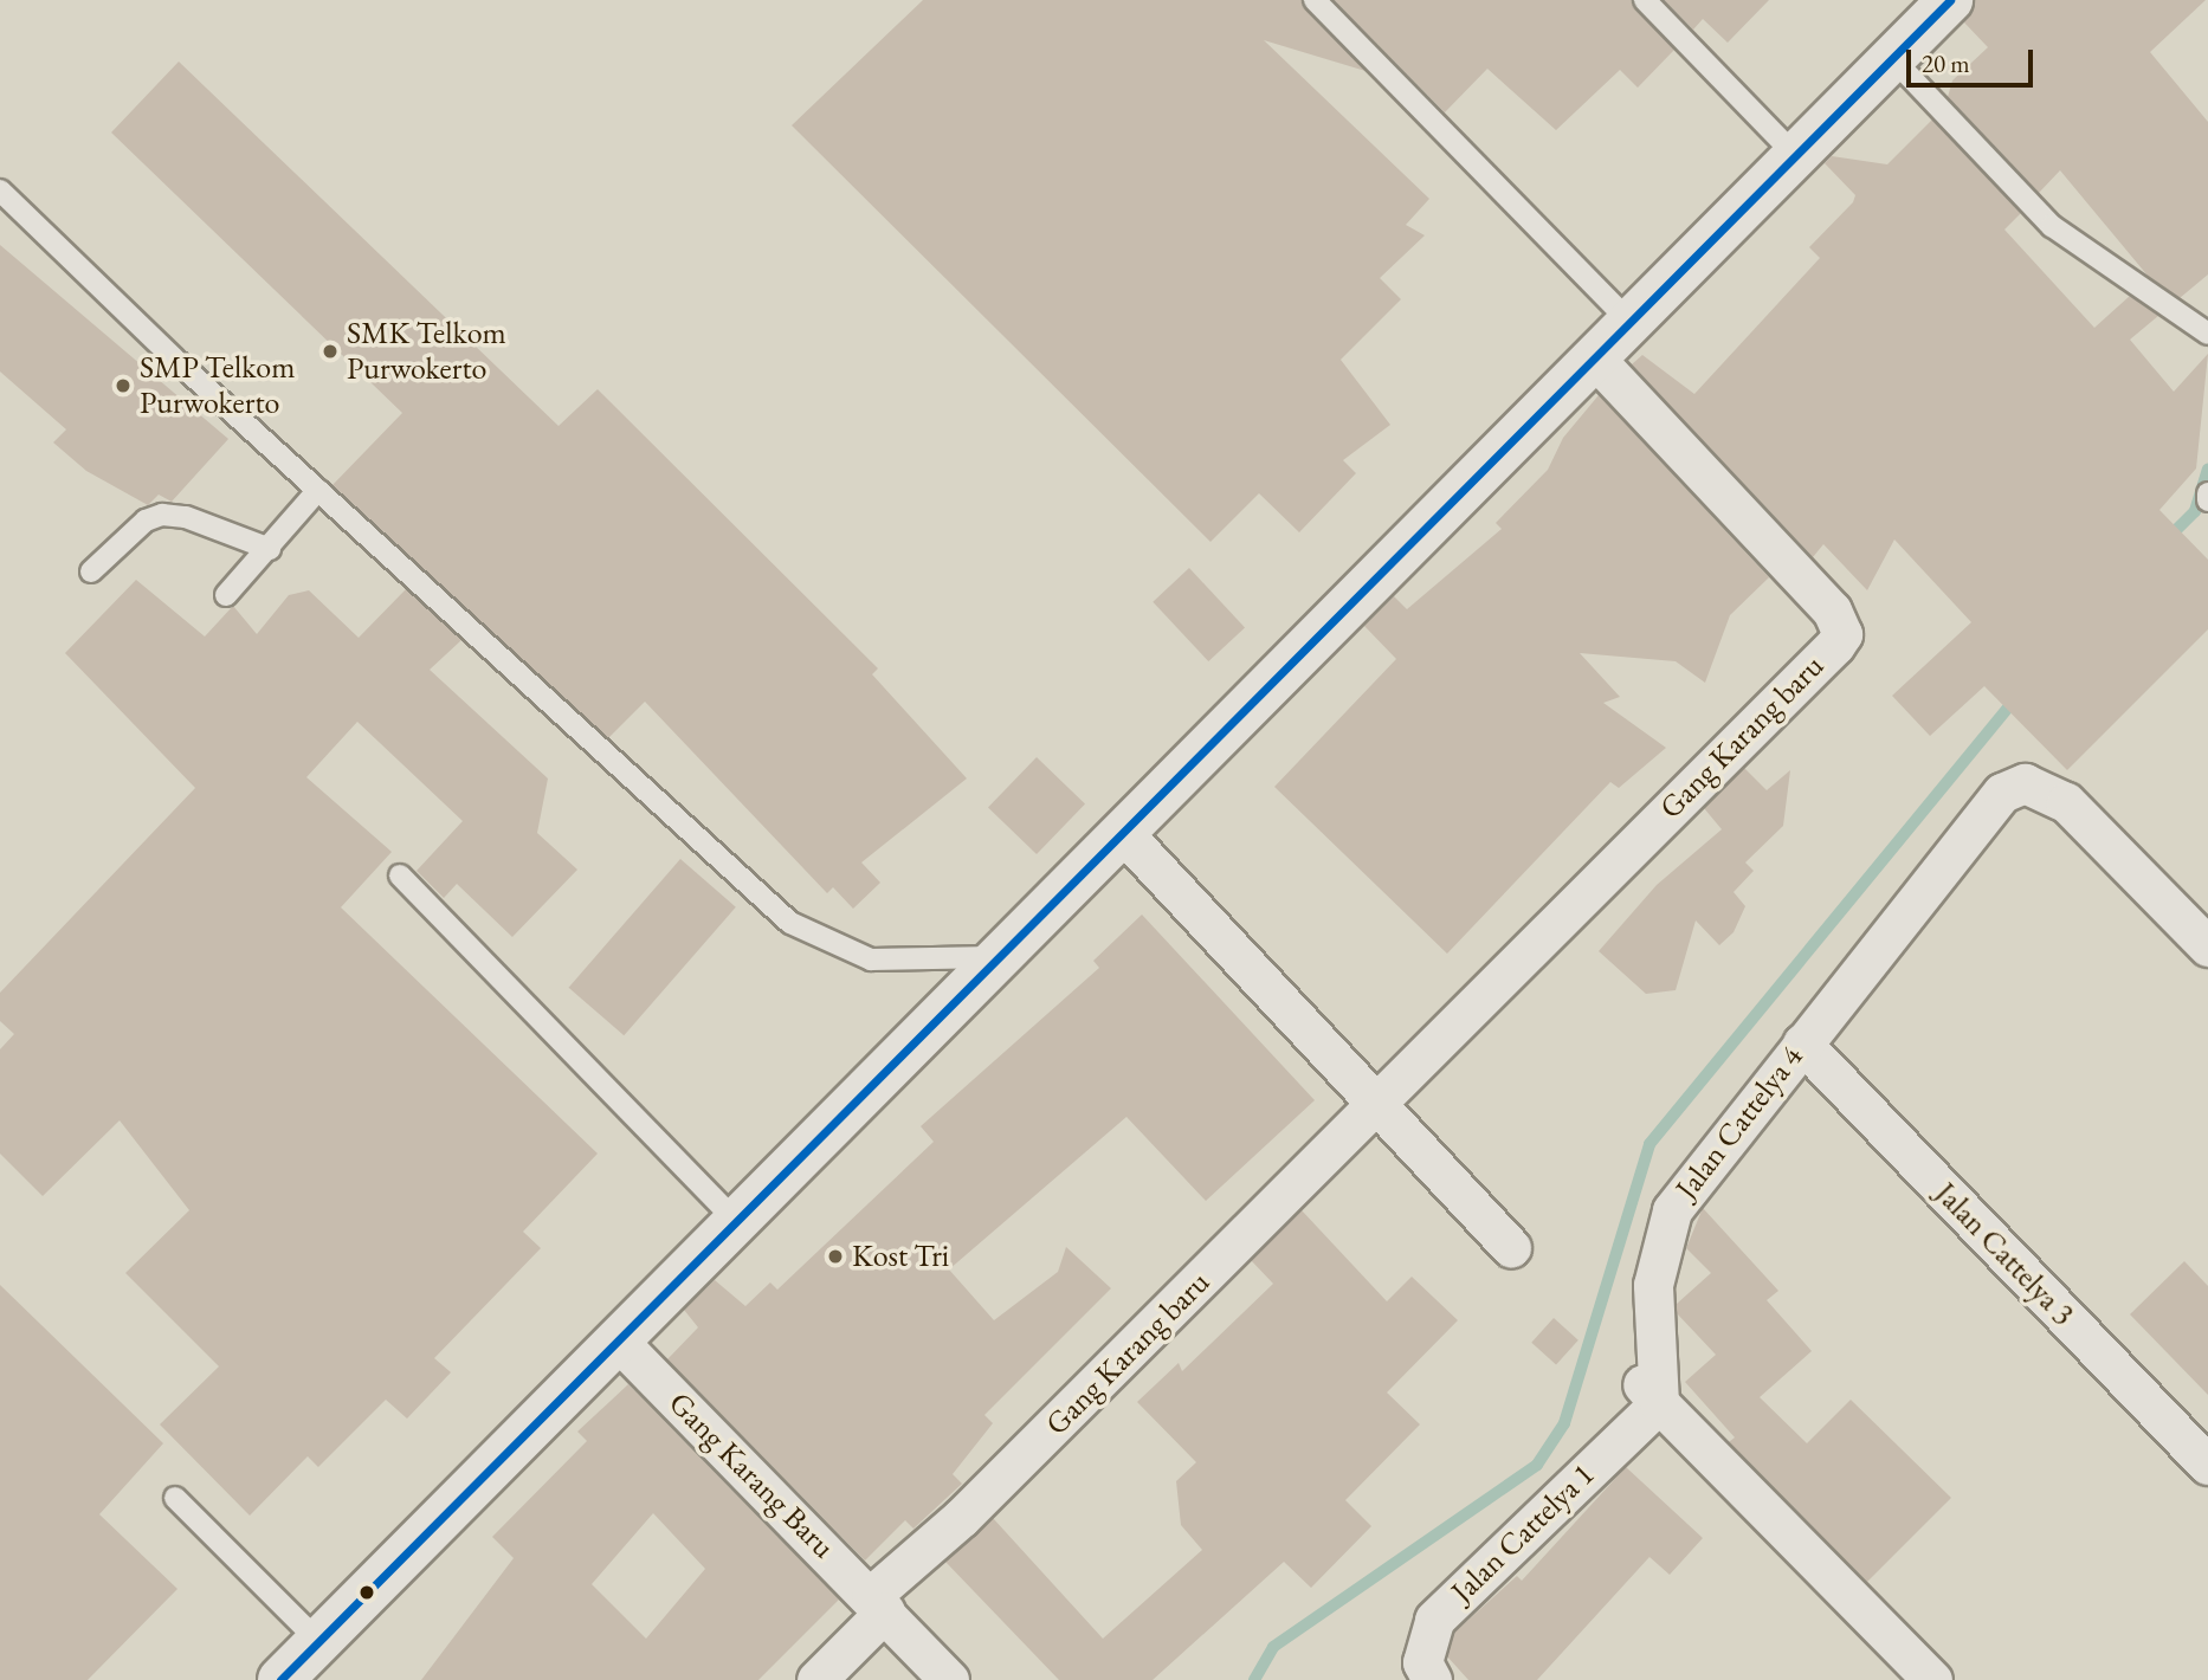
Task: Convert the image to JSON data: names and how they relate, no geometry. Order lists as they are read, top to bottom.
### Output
{
  "streets": {
    "street": [
      "Gang Karang baru",
      "Jalan Cattelya 4",
      "Jalan Cattelya 3",
      "Gang Karang Baru",
      "Jalan Cattelya 1"
    ]
  },
  "crossings": [
    ["Gang Karang baru", "Gang Karang Baru"],
    ["Jalan Cattelya 4", "Jalan Cattelya 3"],
    ["Jalan Cattelya 4", "Jalan Cattelya 1"]
  ],
  "places": ["SMK Telkom Purwokerto", "SMP Telkom Purwokerto", "Kost Tri"],
  "scale_bar": "20 m"
}
